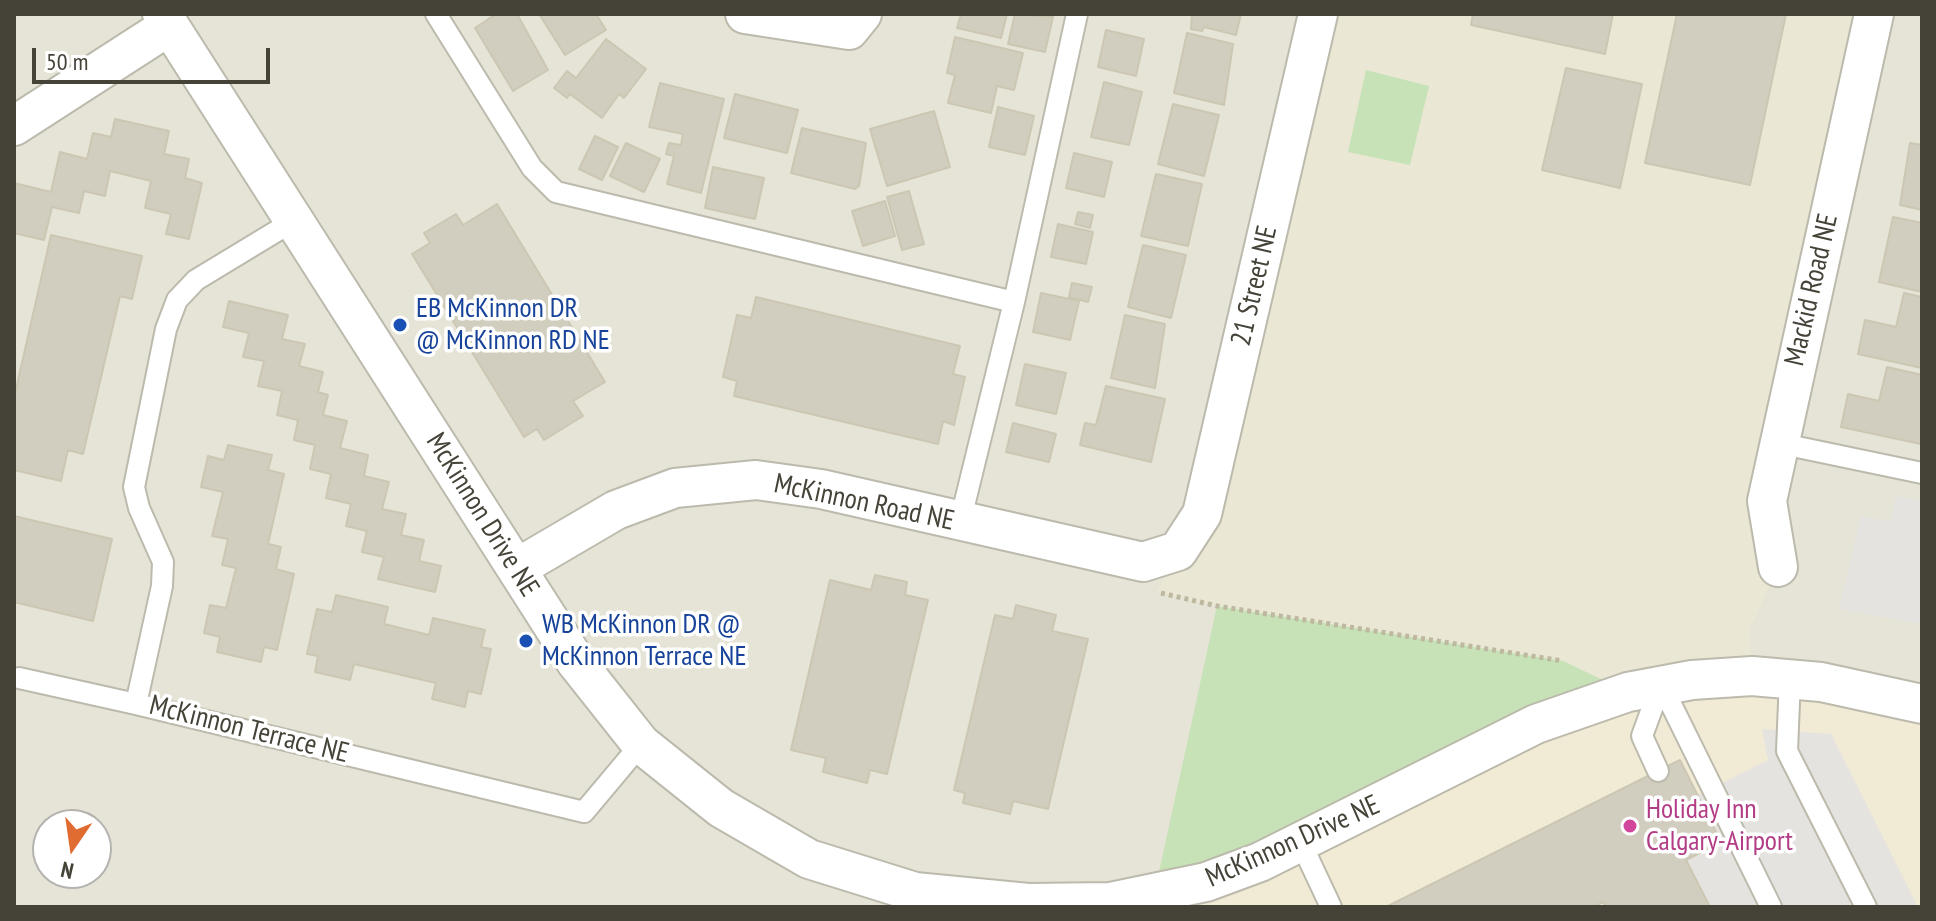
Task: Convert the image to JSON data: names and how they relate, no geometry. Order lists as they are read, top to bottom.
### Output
{
  "streets": {
    "street": [
      "21 Street NE",
      "Mackid Road NE",
      "McKinnon Road NE",
      "McKinnon Drive NE"
    ],
    "lane": ["McKinnon Terrace NE"]
  },
  "crossings": [
    ["21 Street NE", "McKinnon Road NE"],
    ["McKinnon Road NE", "McKinnon Drive NE"],
    ["McKinnon Drive NE", "McKinnon Terrace NE"]
  ],
  "places": ["EB McKinnon DR @ McKinnon RD NE", "WB McKinnon DR @ McKinnon Terrace NE", "Holiday Inn Calgary-Airport"],
  "scale_bar": "50 m",
  "north": "bottom"
}
